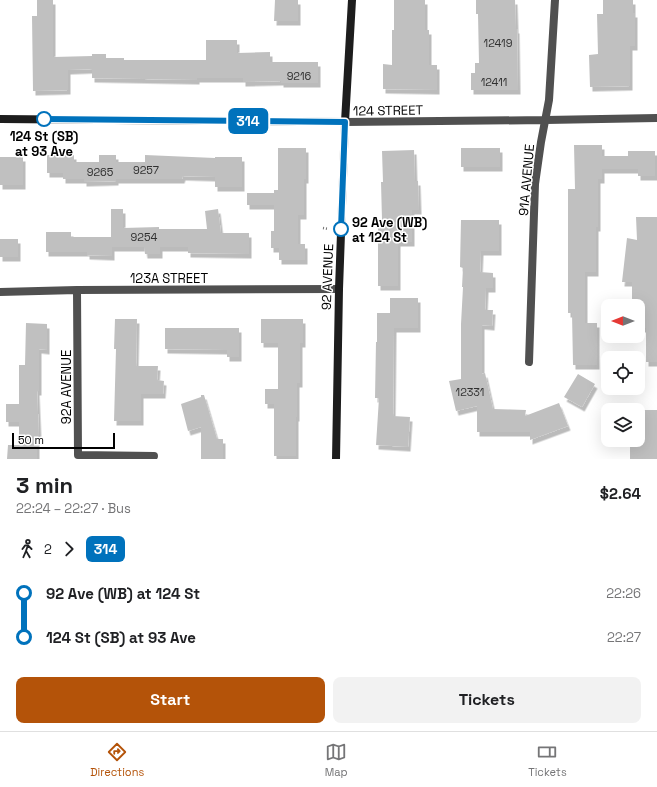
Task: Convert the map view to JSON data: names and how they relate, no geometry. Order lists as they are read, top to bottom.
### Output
{
  "streets": {
    "street": [
      "124 STREET",
      "91A AVENUE",
      "92 AVENUE",
      "123A STREET",
      "92A AVENUE"
    ]
  },
  "crossings": [
    ["124 STREET", "91A AVENUE"],
    ["124 STREET", "92 AVENUE"],
    ["92 AVENUE", "123A STREET"],
    ["123A STREET", "92A AVENUE"]
  ],
  "places": ["124 St (SB) at 93 Ave", "92 Ave (WB) at 124 St"],
  "lines": ["bus line 314"],
  "house_numbers": [
    "12419",
    "9216",
    "12411",
    "9257",
    "9265",
    "9254",
    "12331"
  ],
  "scale_bar": "50 m",
  "north": "left",
  "page": {
    "on_map": "314",
    "scale": "50 m",
    "heading": ["3 min", "22:24 – 22:27 · Bus", "$2.64"],
    "legs": ["2", "314"],
    "list": [
      {
        "name": "92 Ave (WB) at 124 St",
        "value": "22:26"
      },
      {
        "name": "124 St (SB) at 93 Ave",
        "value": "22:27"
      }
    ],
    "buttons": ["Start", "Tickets"],
    "tabs": ["Directions", "Map", "Tickets"]
  }
}
